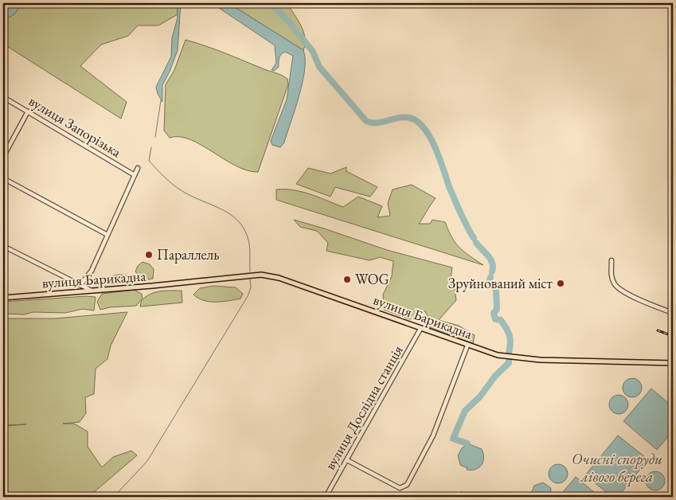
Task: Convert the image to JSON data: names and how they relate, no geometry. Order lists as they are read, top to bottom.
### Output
{
  "streets": {
    "main road": ["вулиця Барикадна"],
    "street": ["вулиця Запорізька", "вулиця Дослідна станція"]
  },
  "crossings": [
    ["вулиця Барикадна", "вулиця Дослідна станція"]
  ],
  "water": ["Очисні споруди лівого берега"],
  "places": ["Параллель", "WOG", "Зруйнований міст"]
}
